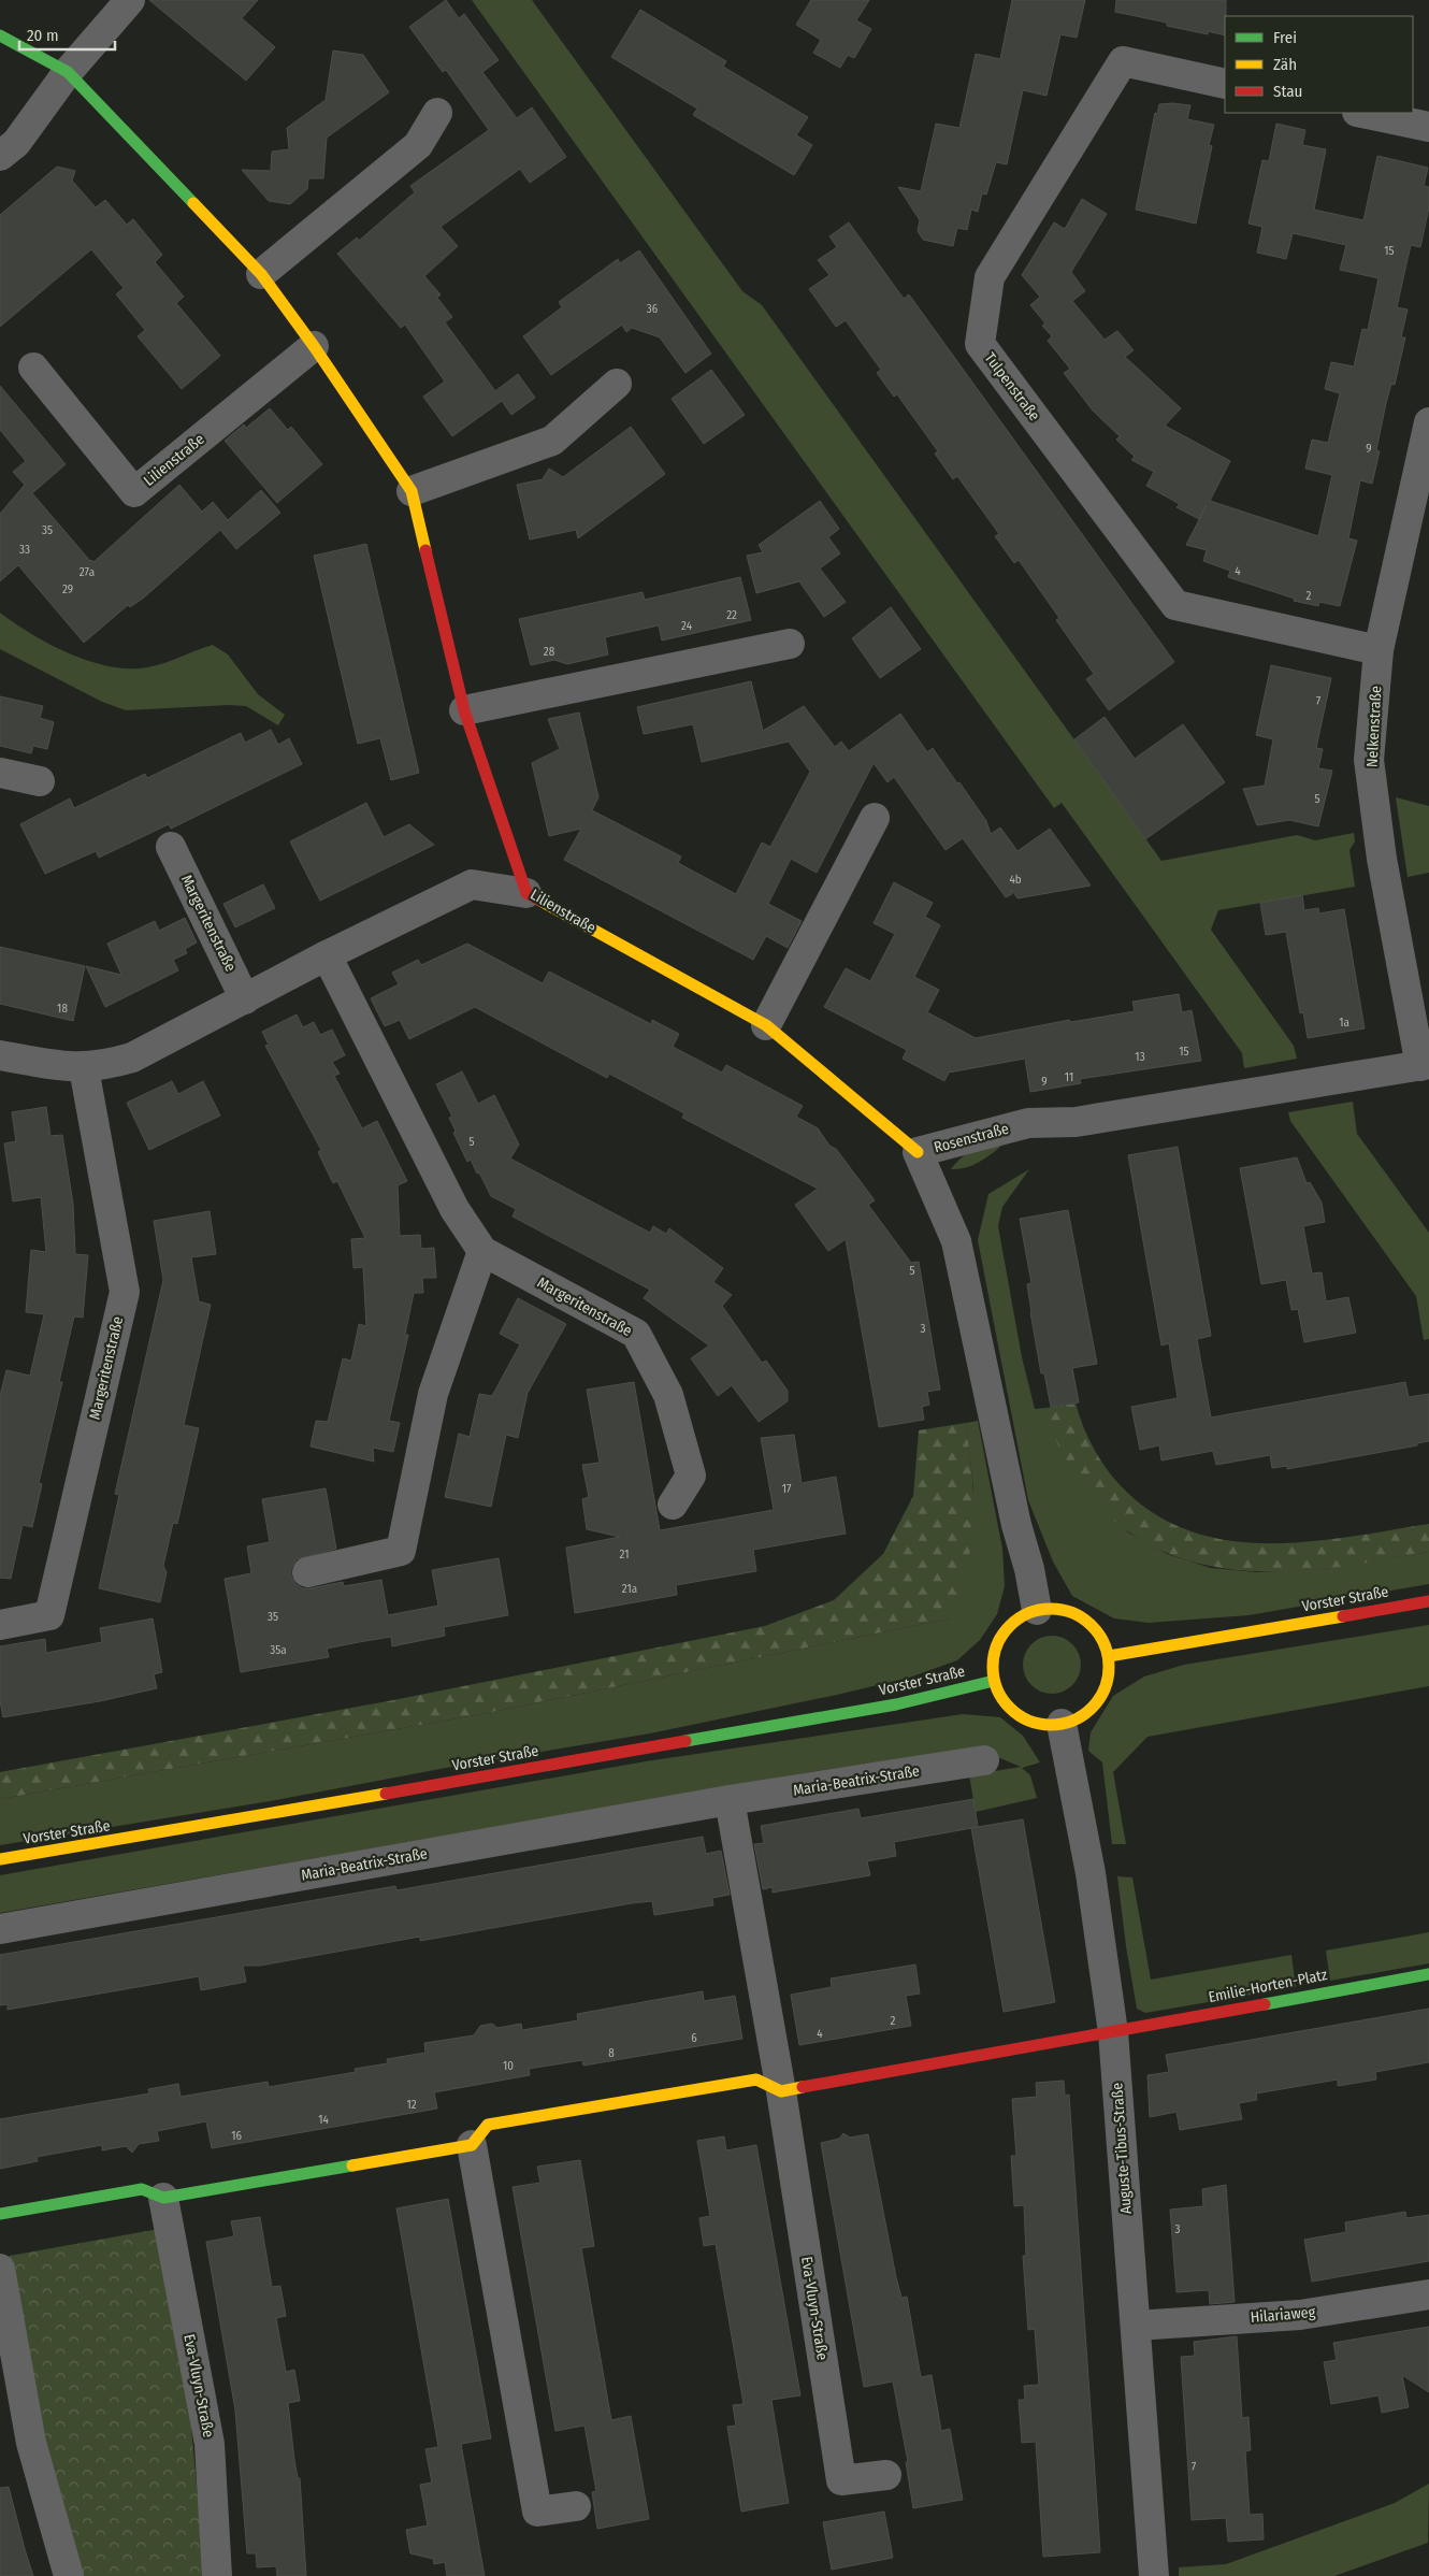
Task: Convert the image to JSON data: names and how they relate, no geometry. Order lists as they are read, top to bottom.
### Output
{
  "streets": {
    "street": [
      "Tulpenstraße",
      "Lilienstraße",
      "Nelkenstraße",
      "Margeritenstraße",
      "Rosenstraße",
      "Vorster Straße",
      "Maria-Beatrix-Straße",
      "Emilie-Horten-Platz",
      "Auguste-Tibus-Straße",
      "Eva-Vluyn-Straße",
      "Hilariaweg"
    ]
  },
  "crossings": [
    ["Tulpenstraße", "Nelkenstraße"],
    ["Lilienstraße", "Rosenstraße"],
    ["Nelkenstraße", "Rosenstraße"],
    ["Rosenstraße", "Vorster Straße"],
    ["Rosenstraße", "Auguste-Tibus-Straße"],
    ["Vorster Straße", "Auguste-Tibus-Straße"],
    ["Emilie-Horten-Platz", "Auguste-Tibus-Straße"],
    ["Auguste-Tibus-Straße", "Hilariaweg"]
  ],
  "house_numbers": [
    "15",
    "36",
    "9",
    "35",
    "33",
    "4",
    "27a",
    "29",
    "2",
    "22",
    "24",
    "28",
    "7",
    "5",
    "4b",
    "18",
    "1a",
    "15",
    "13",
    "11",
    "9",
    "5",
    "5",
    "3",
    "17",
    "21",
    "21a",
    "35",
    "35a",
    "2",
    "4",
    "6",
    "8",
    "10",
    "12",
    "14",
    "16",
    "3",
    "7"
  ],
  "legend": ["Frei", "Zäh", "Stau"],
  "scale_bar": "20 m"
}
